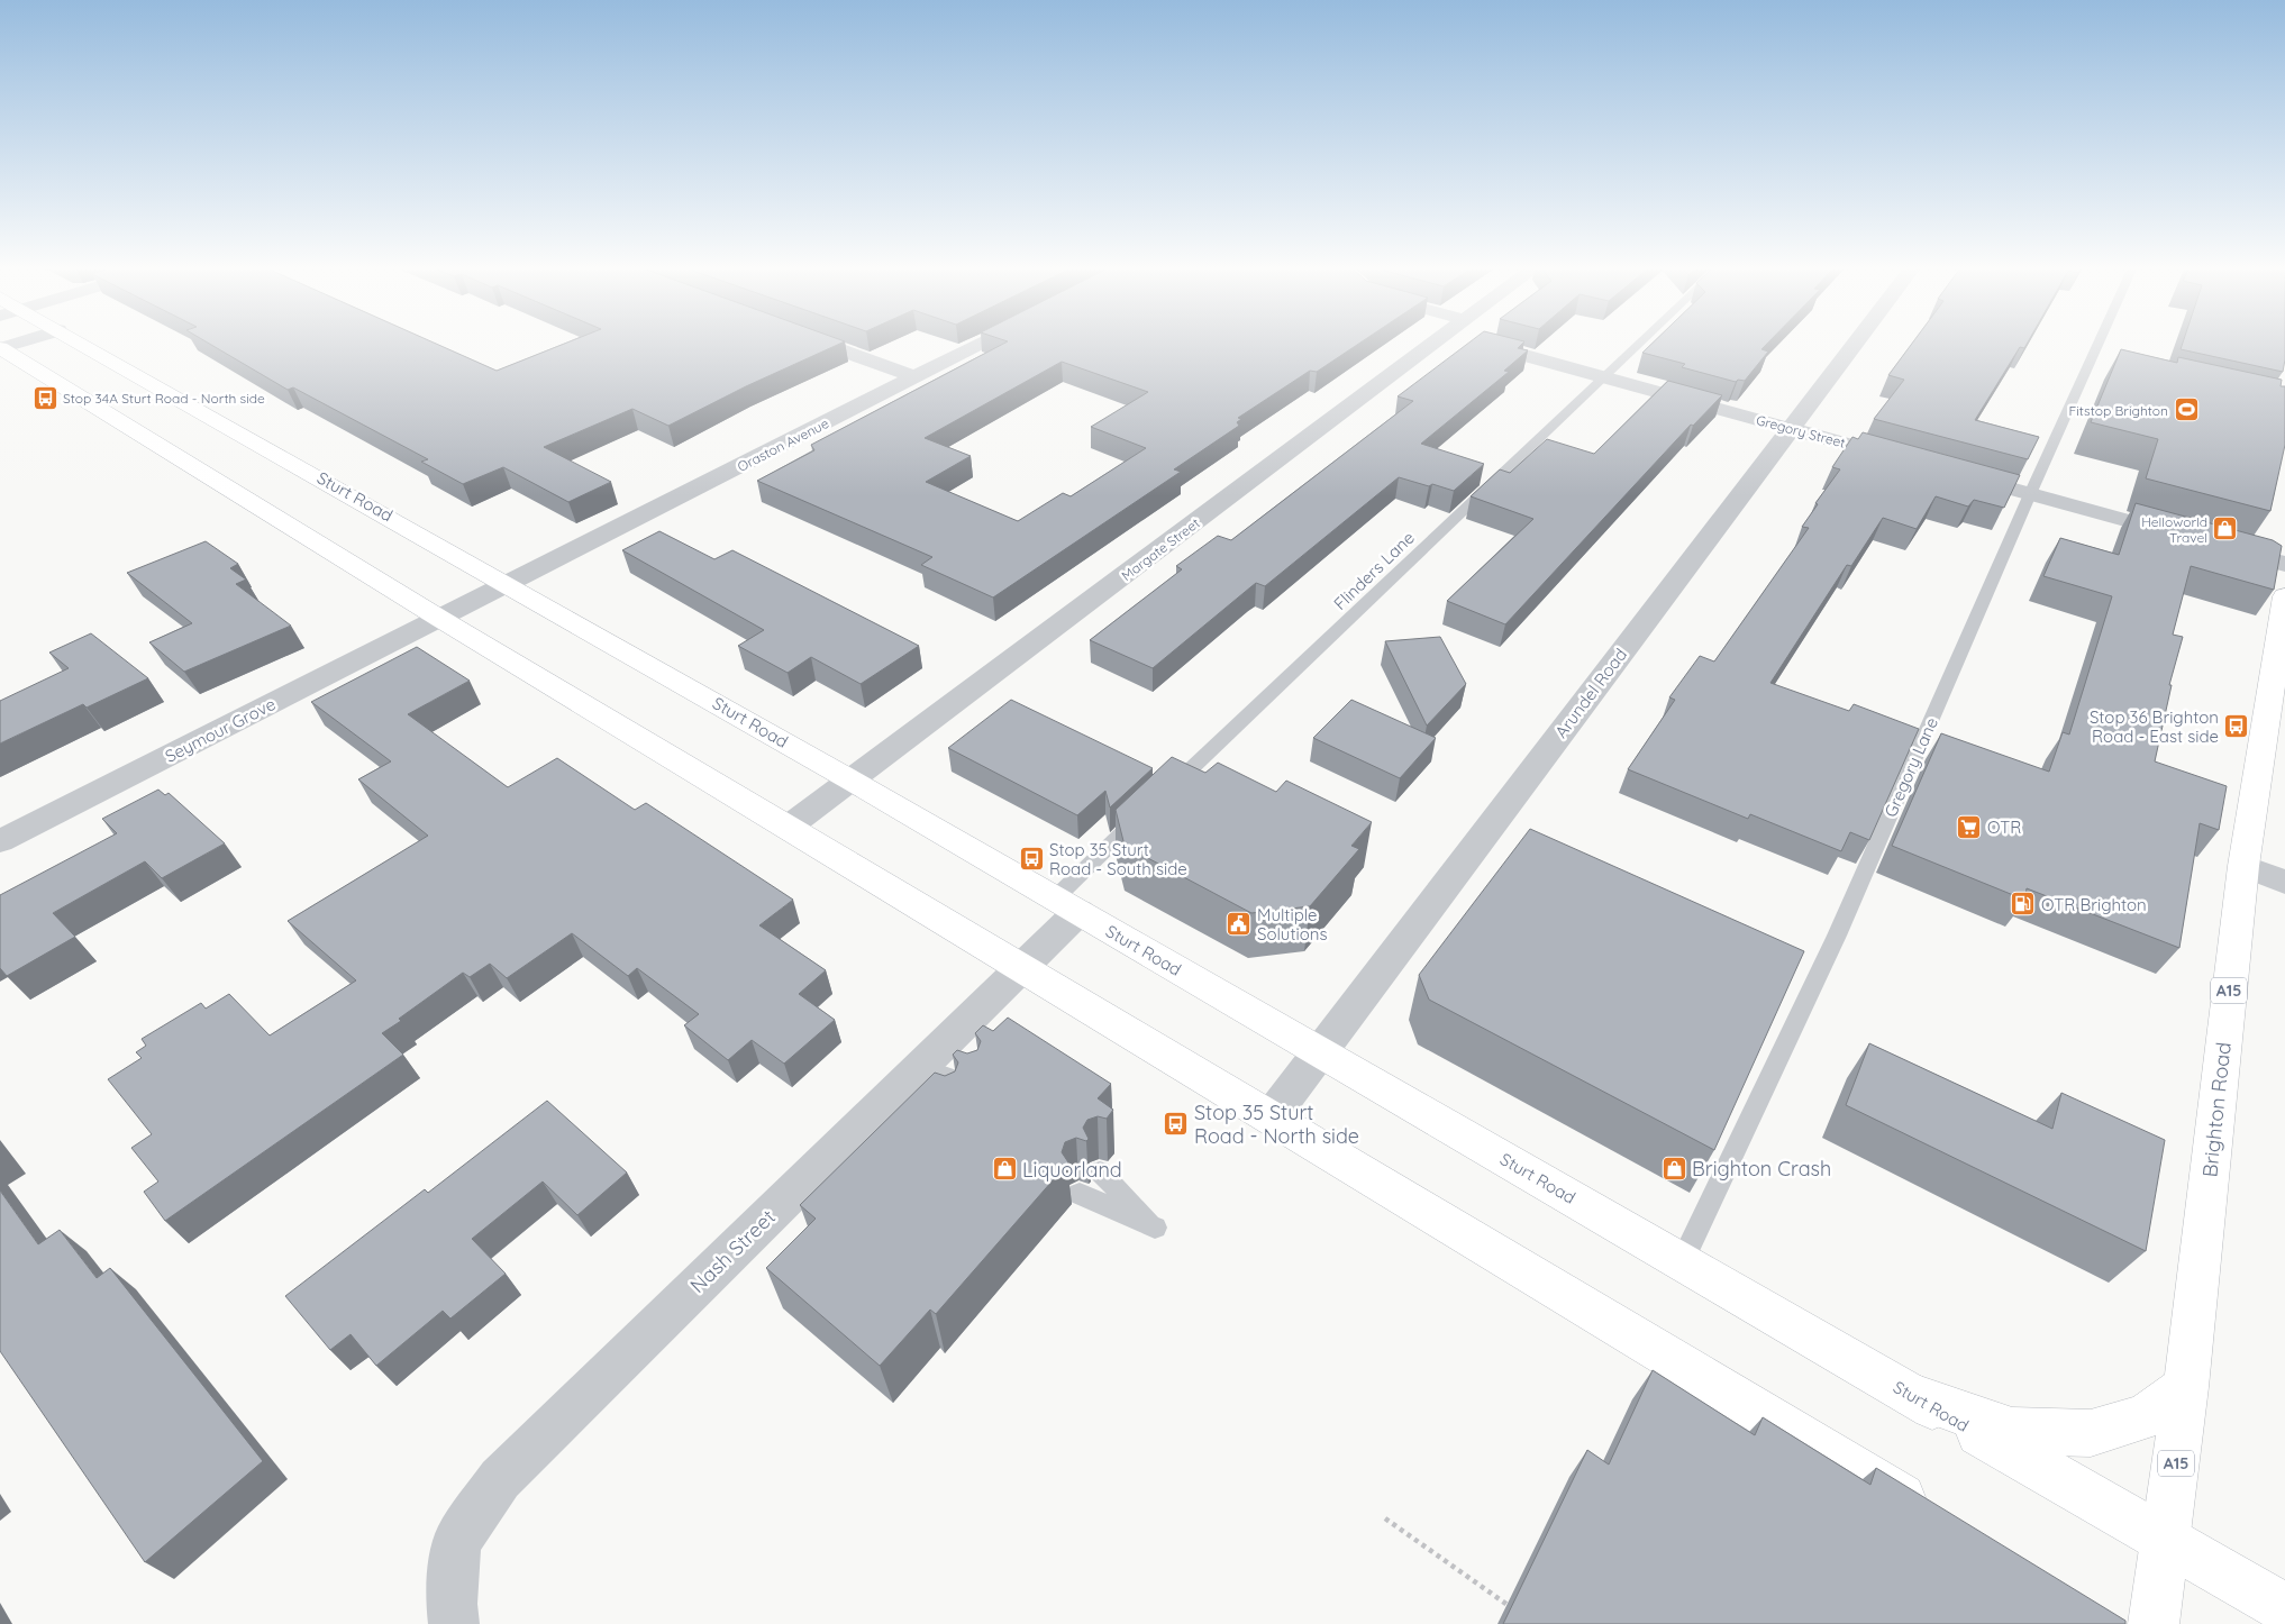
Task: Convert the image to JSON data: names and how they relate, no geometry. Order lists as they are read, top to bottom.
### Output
{
  "streets": {
    "main road": ["Sturt Road", "A15", "Brighton Road"],
    "street": [
      "Gregory Street",
      "Oraston Avenue",
      "Margate Street",
      "Arundel Road",
      "Seymour Grove",
      "Nash Street"
    ],
    "lane": ["Flinders Lane", "Gregory Lane"]
  },
  "crossings": [
    ["Gregory Street", "Flinders Lane"],
    ["Gregory Street", "Arundel Road"],
    ["Oraston Avenue", "Sturt Road"],
    ["Oraston Avenue", "Seymour Grove"],
    ["Sturt Road", "Margate Street"],
    ["Sturt Road", "Arundel Road"],
    ["Sturt Road", "Gregory Lane"],
    ["Sturt Road", "Brighton Road"],
    ["Sturt Road", "Nash Street"]
  ],
  "places": {
    "bus stop": [
      "Stop 34A Sturt Road - North side",
      "Stop 36 Brighton Road - East side",
      "Stop 35 Sturt Road - South side",
      "Stop 35 Sturt Road - North side"
    ],
    "sports": ["Fitstop Brighton"],
    "shop": ["Helloworld Travel", "Brighton Crash", "Liquorland"],
    "supermarket": ["OTR"],
    "fuel station": ["OTR Brighton"],
    "public building": ["Multiple Solutions"]
  }
}
